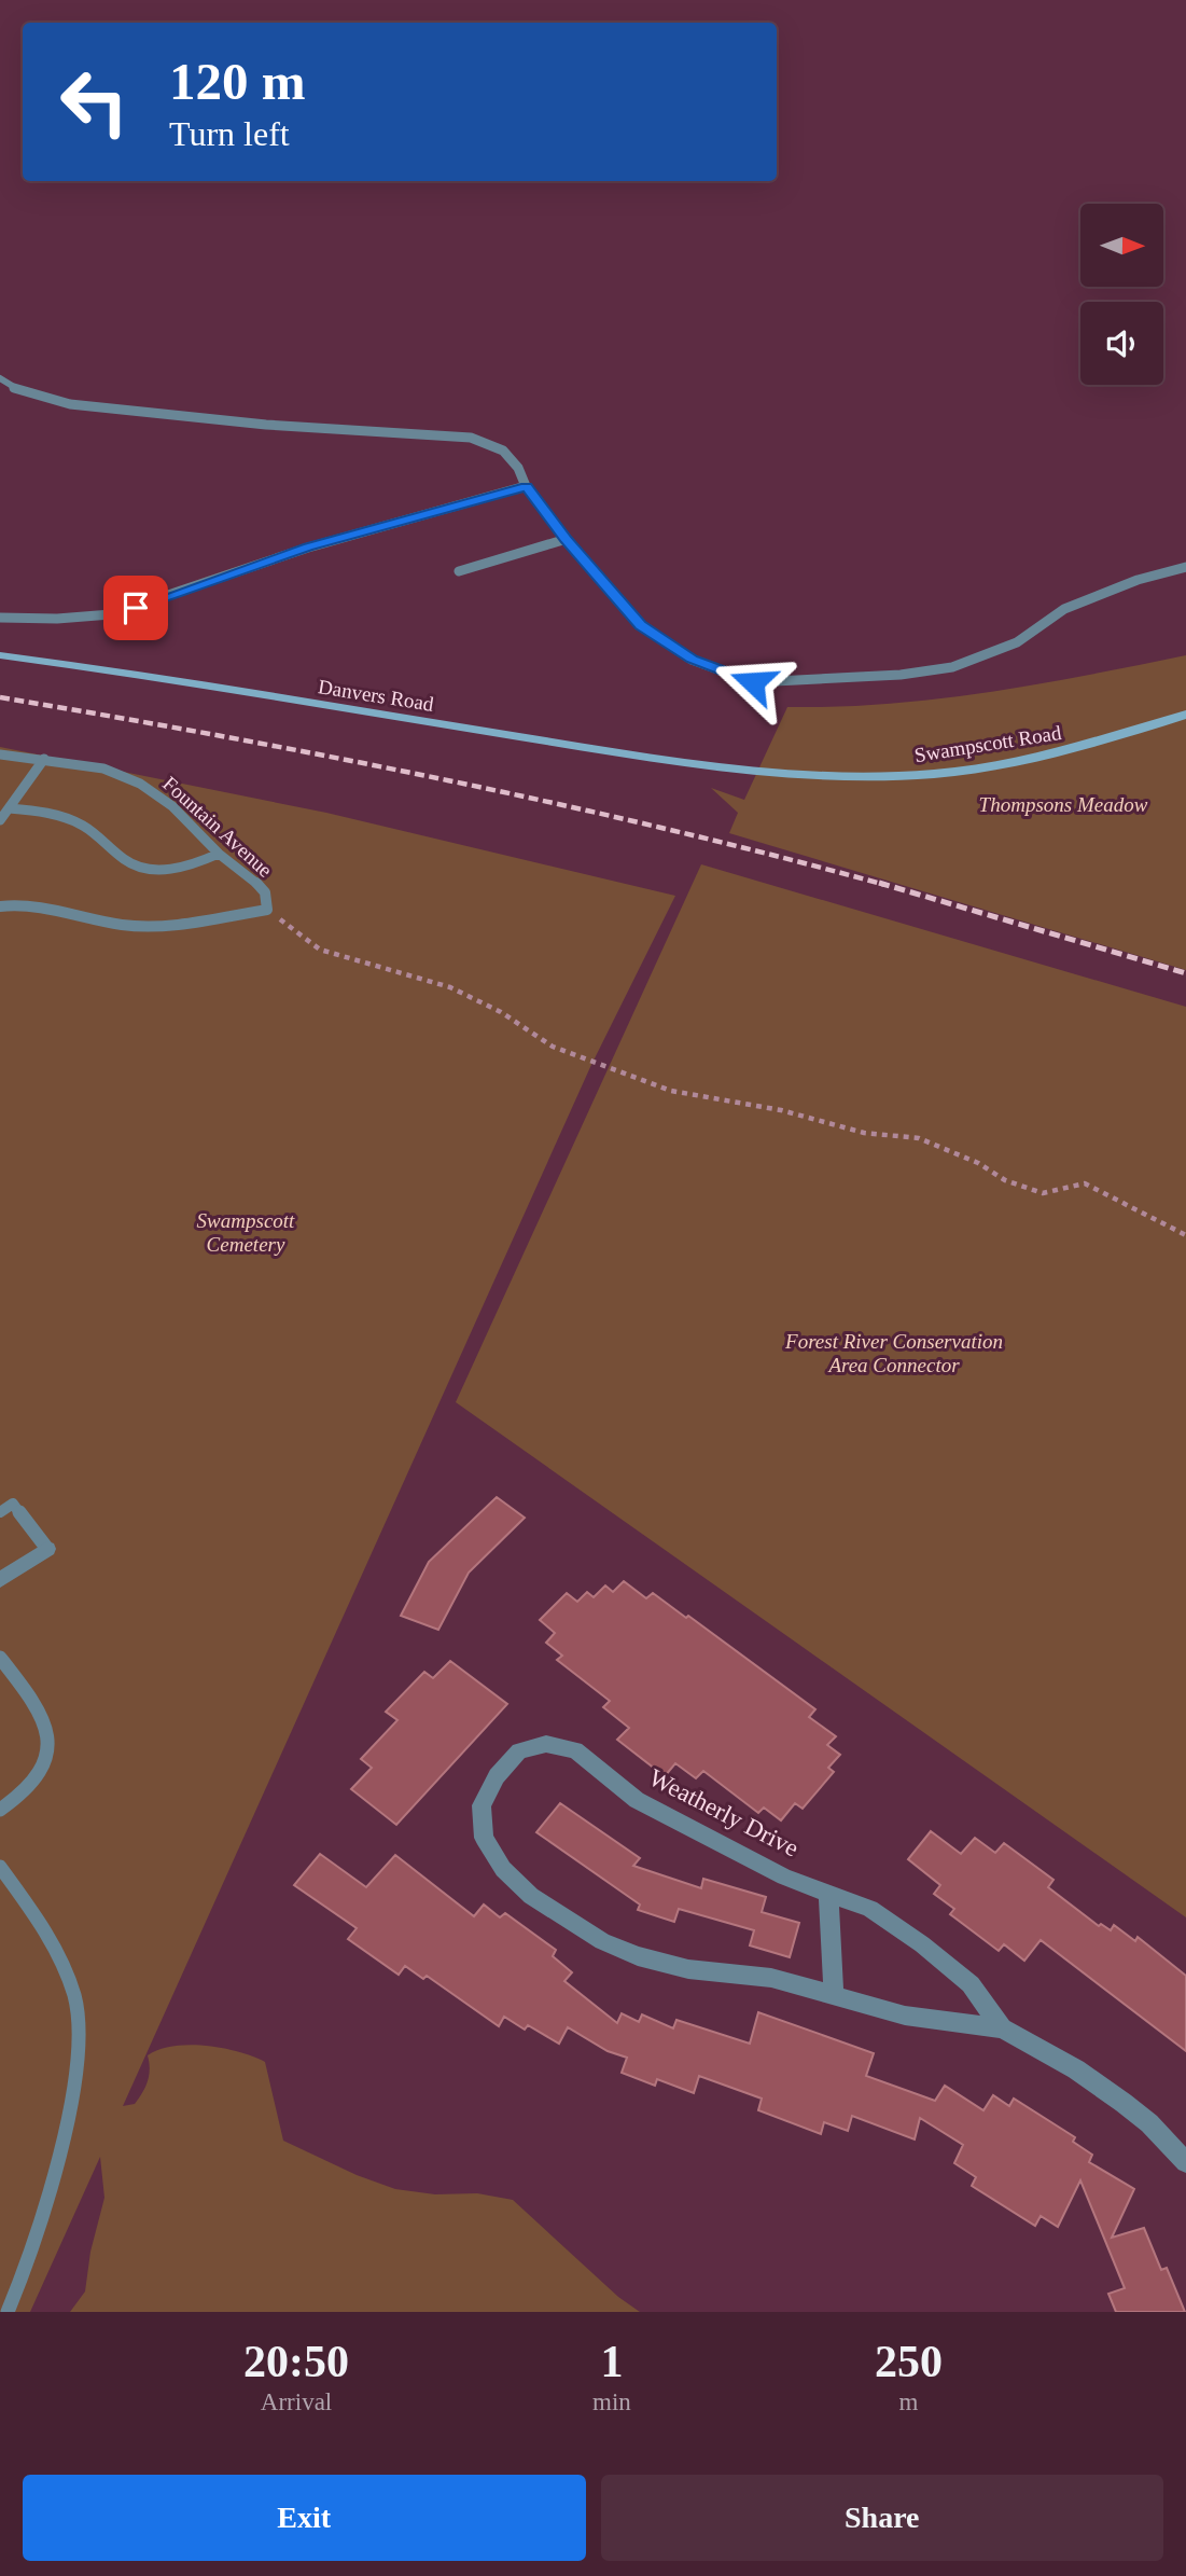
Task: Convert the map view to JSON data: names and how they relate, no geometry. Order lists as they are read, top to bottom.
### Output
{
  "streets": {
    "street": ["Danvers Road", "Swampscott Road", "Weatherly Drive"],
    "lane": ["Fountain Avenue"]
  },
  "crossings": [
    ["Danvers Road", "Swampscott Road"]
  ],
  "parks": ["Thompsons Meadow", "Swampscott Cemetery", "Forest River Conservation Area Connector"],
  "north": "right",
  "page": {
    "turn": ["120 m", "Turn left"],
    "eta": [
      "20:50",
      "Arrival",
      "1",
      "min",
      "250",
      "m"
    ],
    "buttons": ["Exit", "Share"]
  }
}
